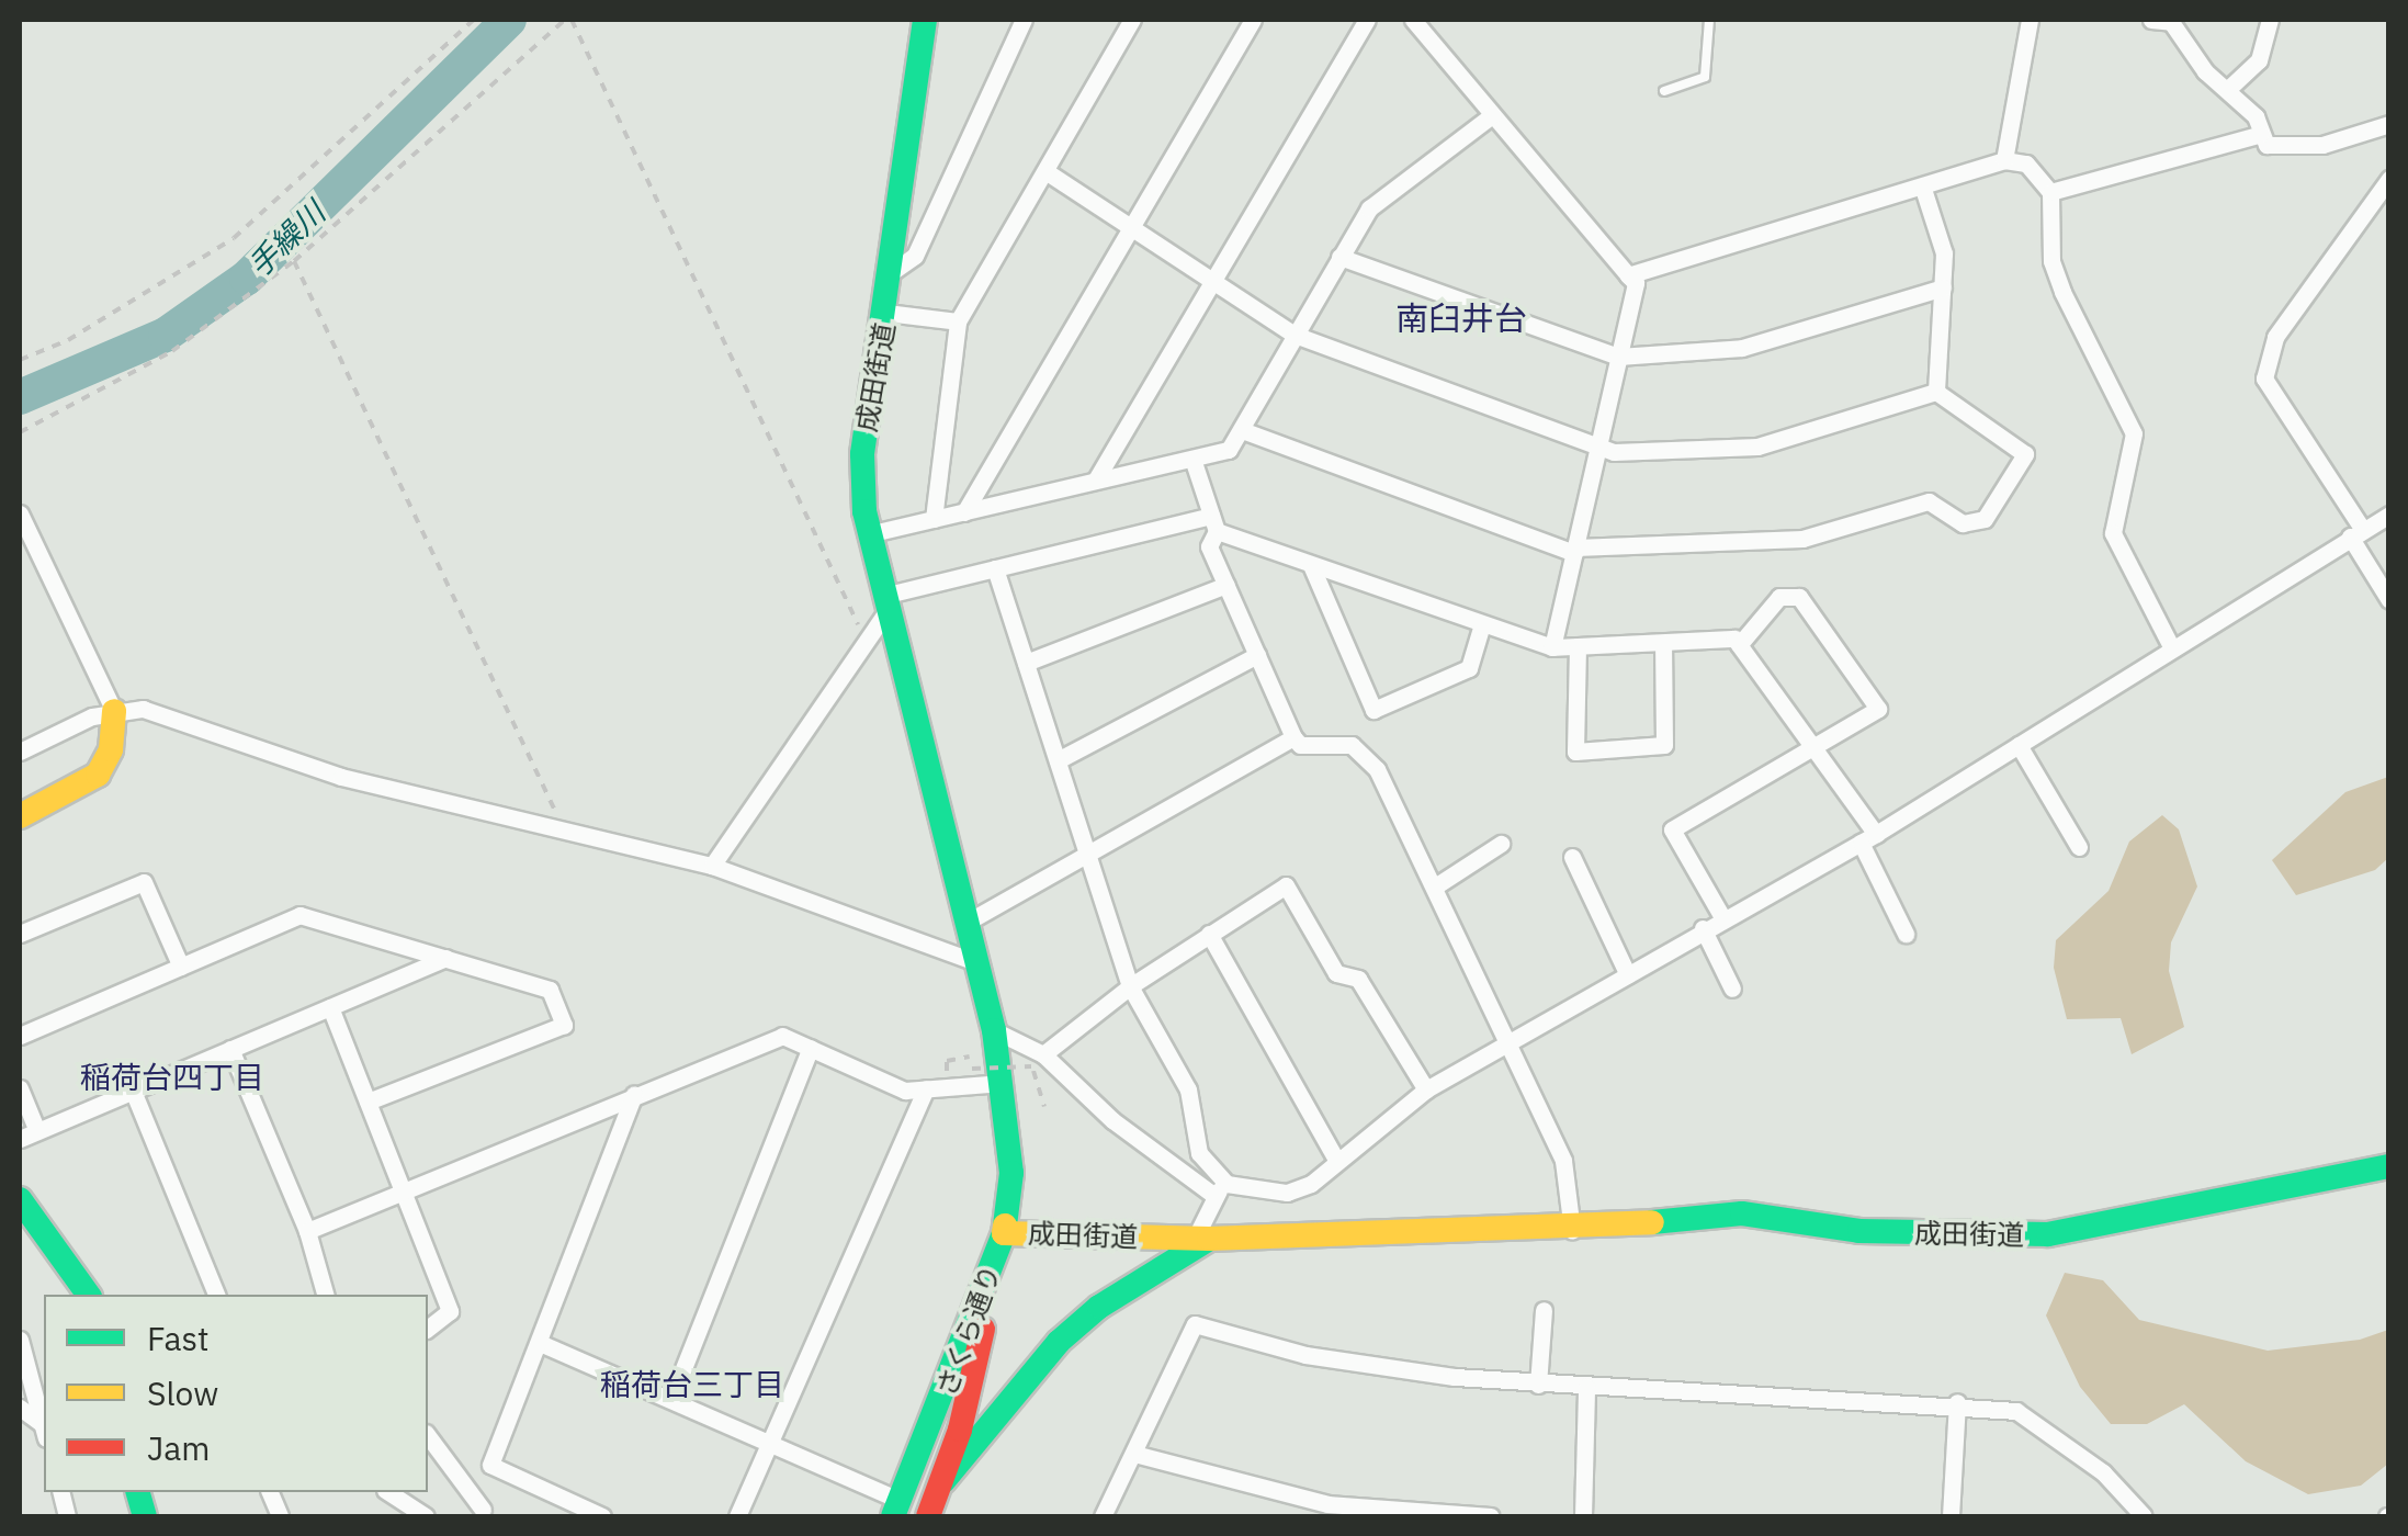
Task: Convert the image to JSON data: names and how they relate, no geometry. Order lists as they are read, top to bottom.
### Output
{
  "streets": {
    "main road": ["成田街道", "さくら通り"]
  },
  "crossings": [
    ["成田街道", "さくら通り"]
  ],
  "districts": ["南臼井台", "稲荷台四丁目", "稲荷台三丁目"],
  "water": ["手繰川"],
  "legend": ["Fast", "Slow", "Jam"]
}
